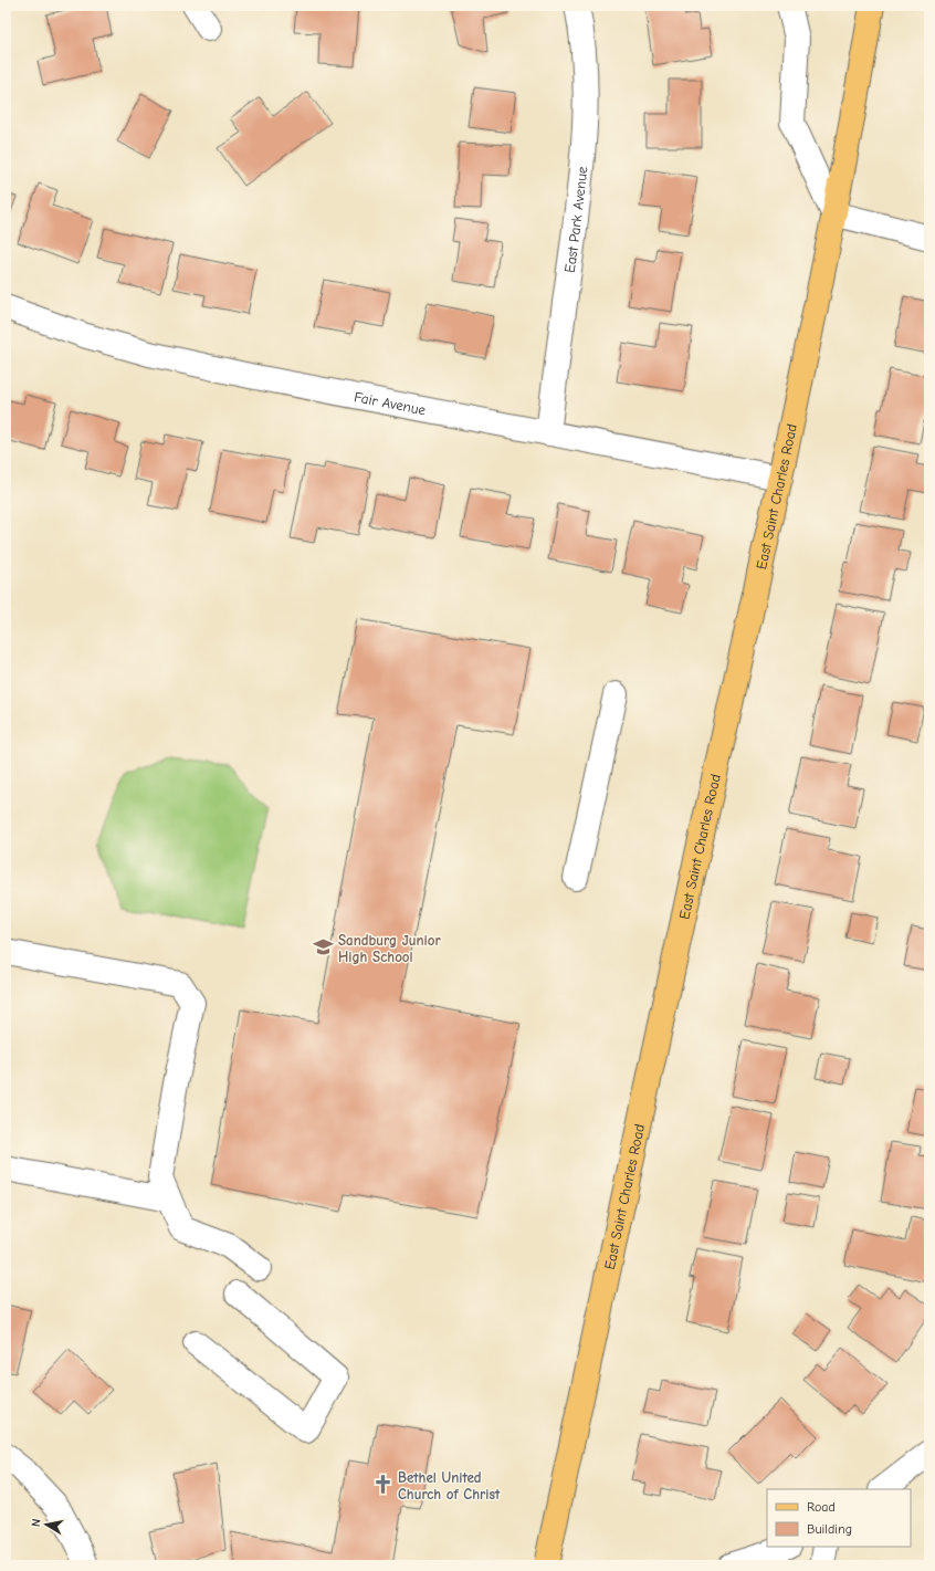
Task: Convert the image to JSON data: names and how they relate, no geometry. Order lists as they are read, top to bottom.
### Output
{
  "streets": {
    "main road": ["East Saint Charles Road"],
    "street": ["East Park Avenue", "Fair Avenue"]
  },
  "crossings": [
    ["East Park Avenue", "Fair Avenue"],
    ["Fair Avenue", "East Saint Charles Road"]
  ],
  "places": {
    "school or university": ["Sandburg Junior High School"],
    "church": ["Bethel United Church of Christ"]
  },
  "legend": ["Road", "Building"],
  "north": "left"
}
